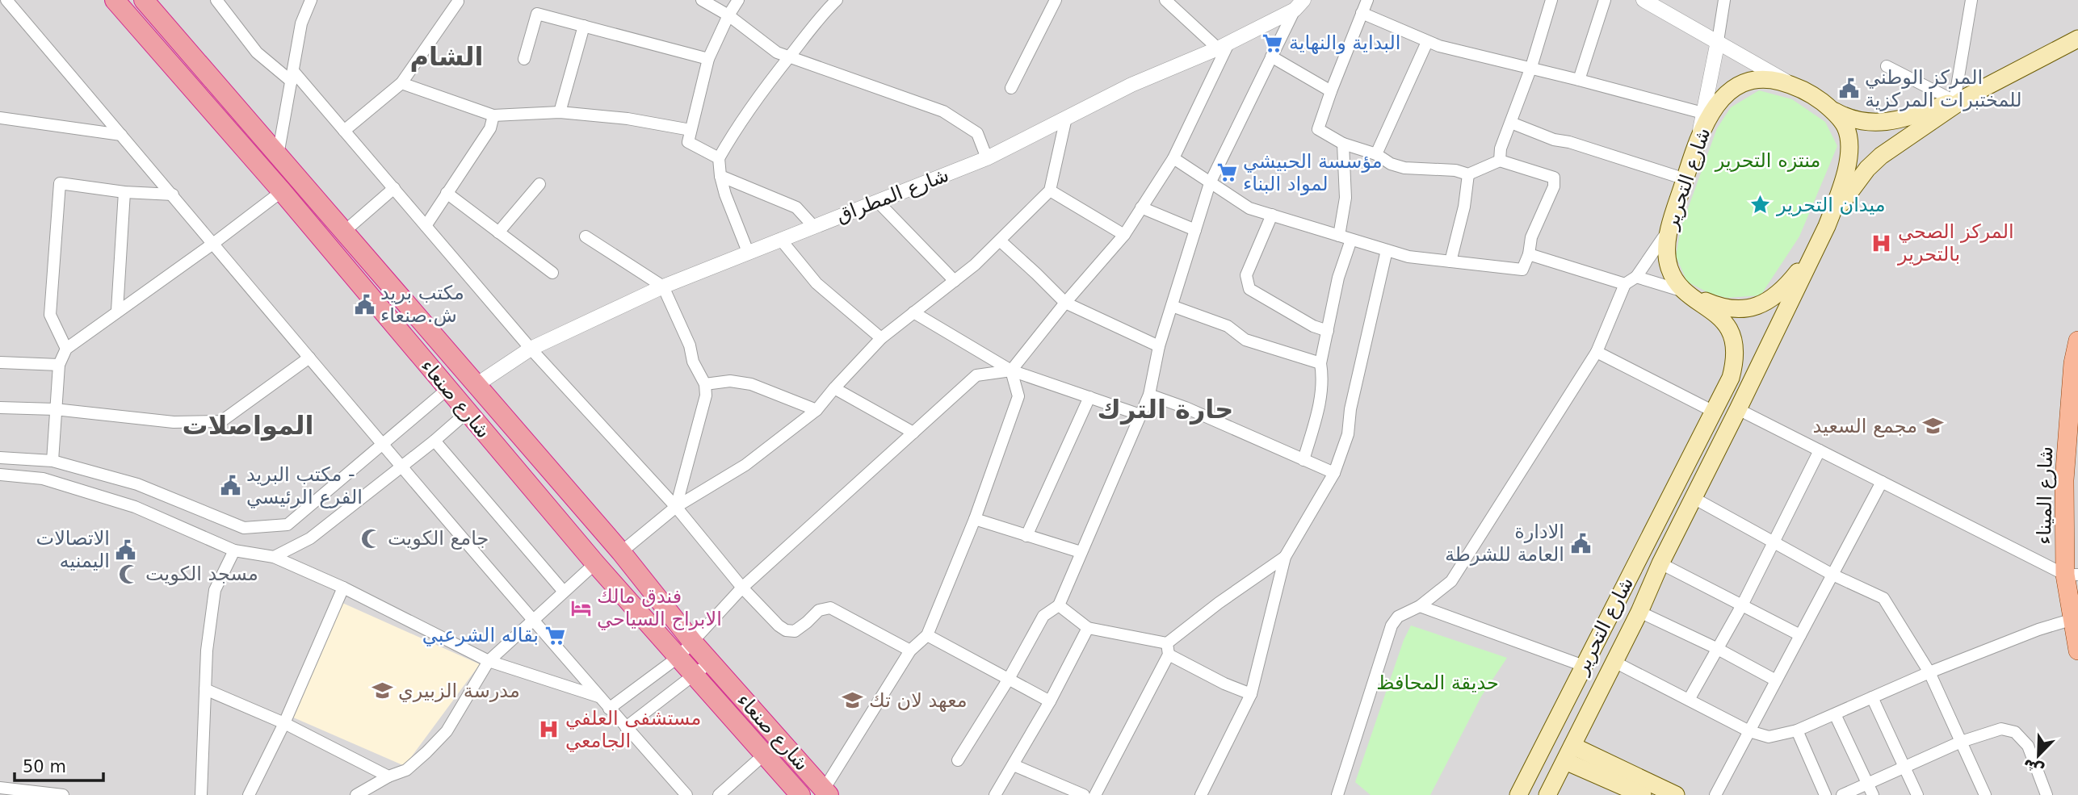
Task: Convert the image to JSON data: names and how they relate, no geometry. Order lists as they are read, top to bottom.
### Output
{
  "streets": {
    "highway": ["شارع صنعاء"],
    "main road": ["شارع التحرير", "شارع الميناء"],
    "street": ["شارع المطراق"]
  },
  "crossings": [
    ["شارع المطراق", "شارع صنعاء"]
  ],
  "districts": ["الشام", "حارة الترك", "المواصلات"],
  "parks": ["منتزه التحرير", "حديقة المحافظ"],
  "places": {
    "supermarket": ["البداية والنهاية", "مؤسسة الحبيشي لمواد البناء", "بقاله الشرعبي"],
    "public building": [
      "المركز الوطني للمختبرات المركزية",
      "مكتب بريد ش.صنعاء",
      "مكتب البريد - الفرع الرئيسي",
      "الادارة العامة للشرطة",
      "الاتصالات اليمنيه"
    ],
    "place": ["ميدان التحرير"],
    "hospital": ["المركز الصحي بالتحرير", "مستشفى العلفي الجامعي"],
    "school or university": ["مجمع السعيد", "مدرسة الزبيري", "معهد لان تك"],
    "mosque": ["جامع الكويت", "مسجد الكويت"],
    "hotel": ["فندق مالك الابراج السياحي"]
  },
  "scale_bar": "50 m",
  "north": "bottom left"
}
